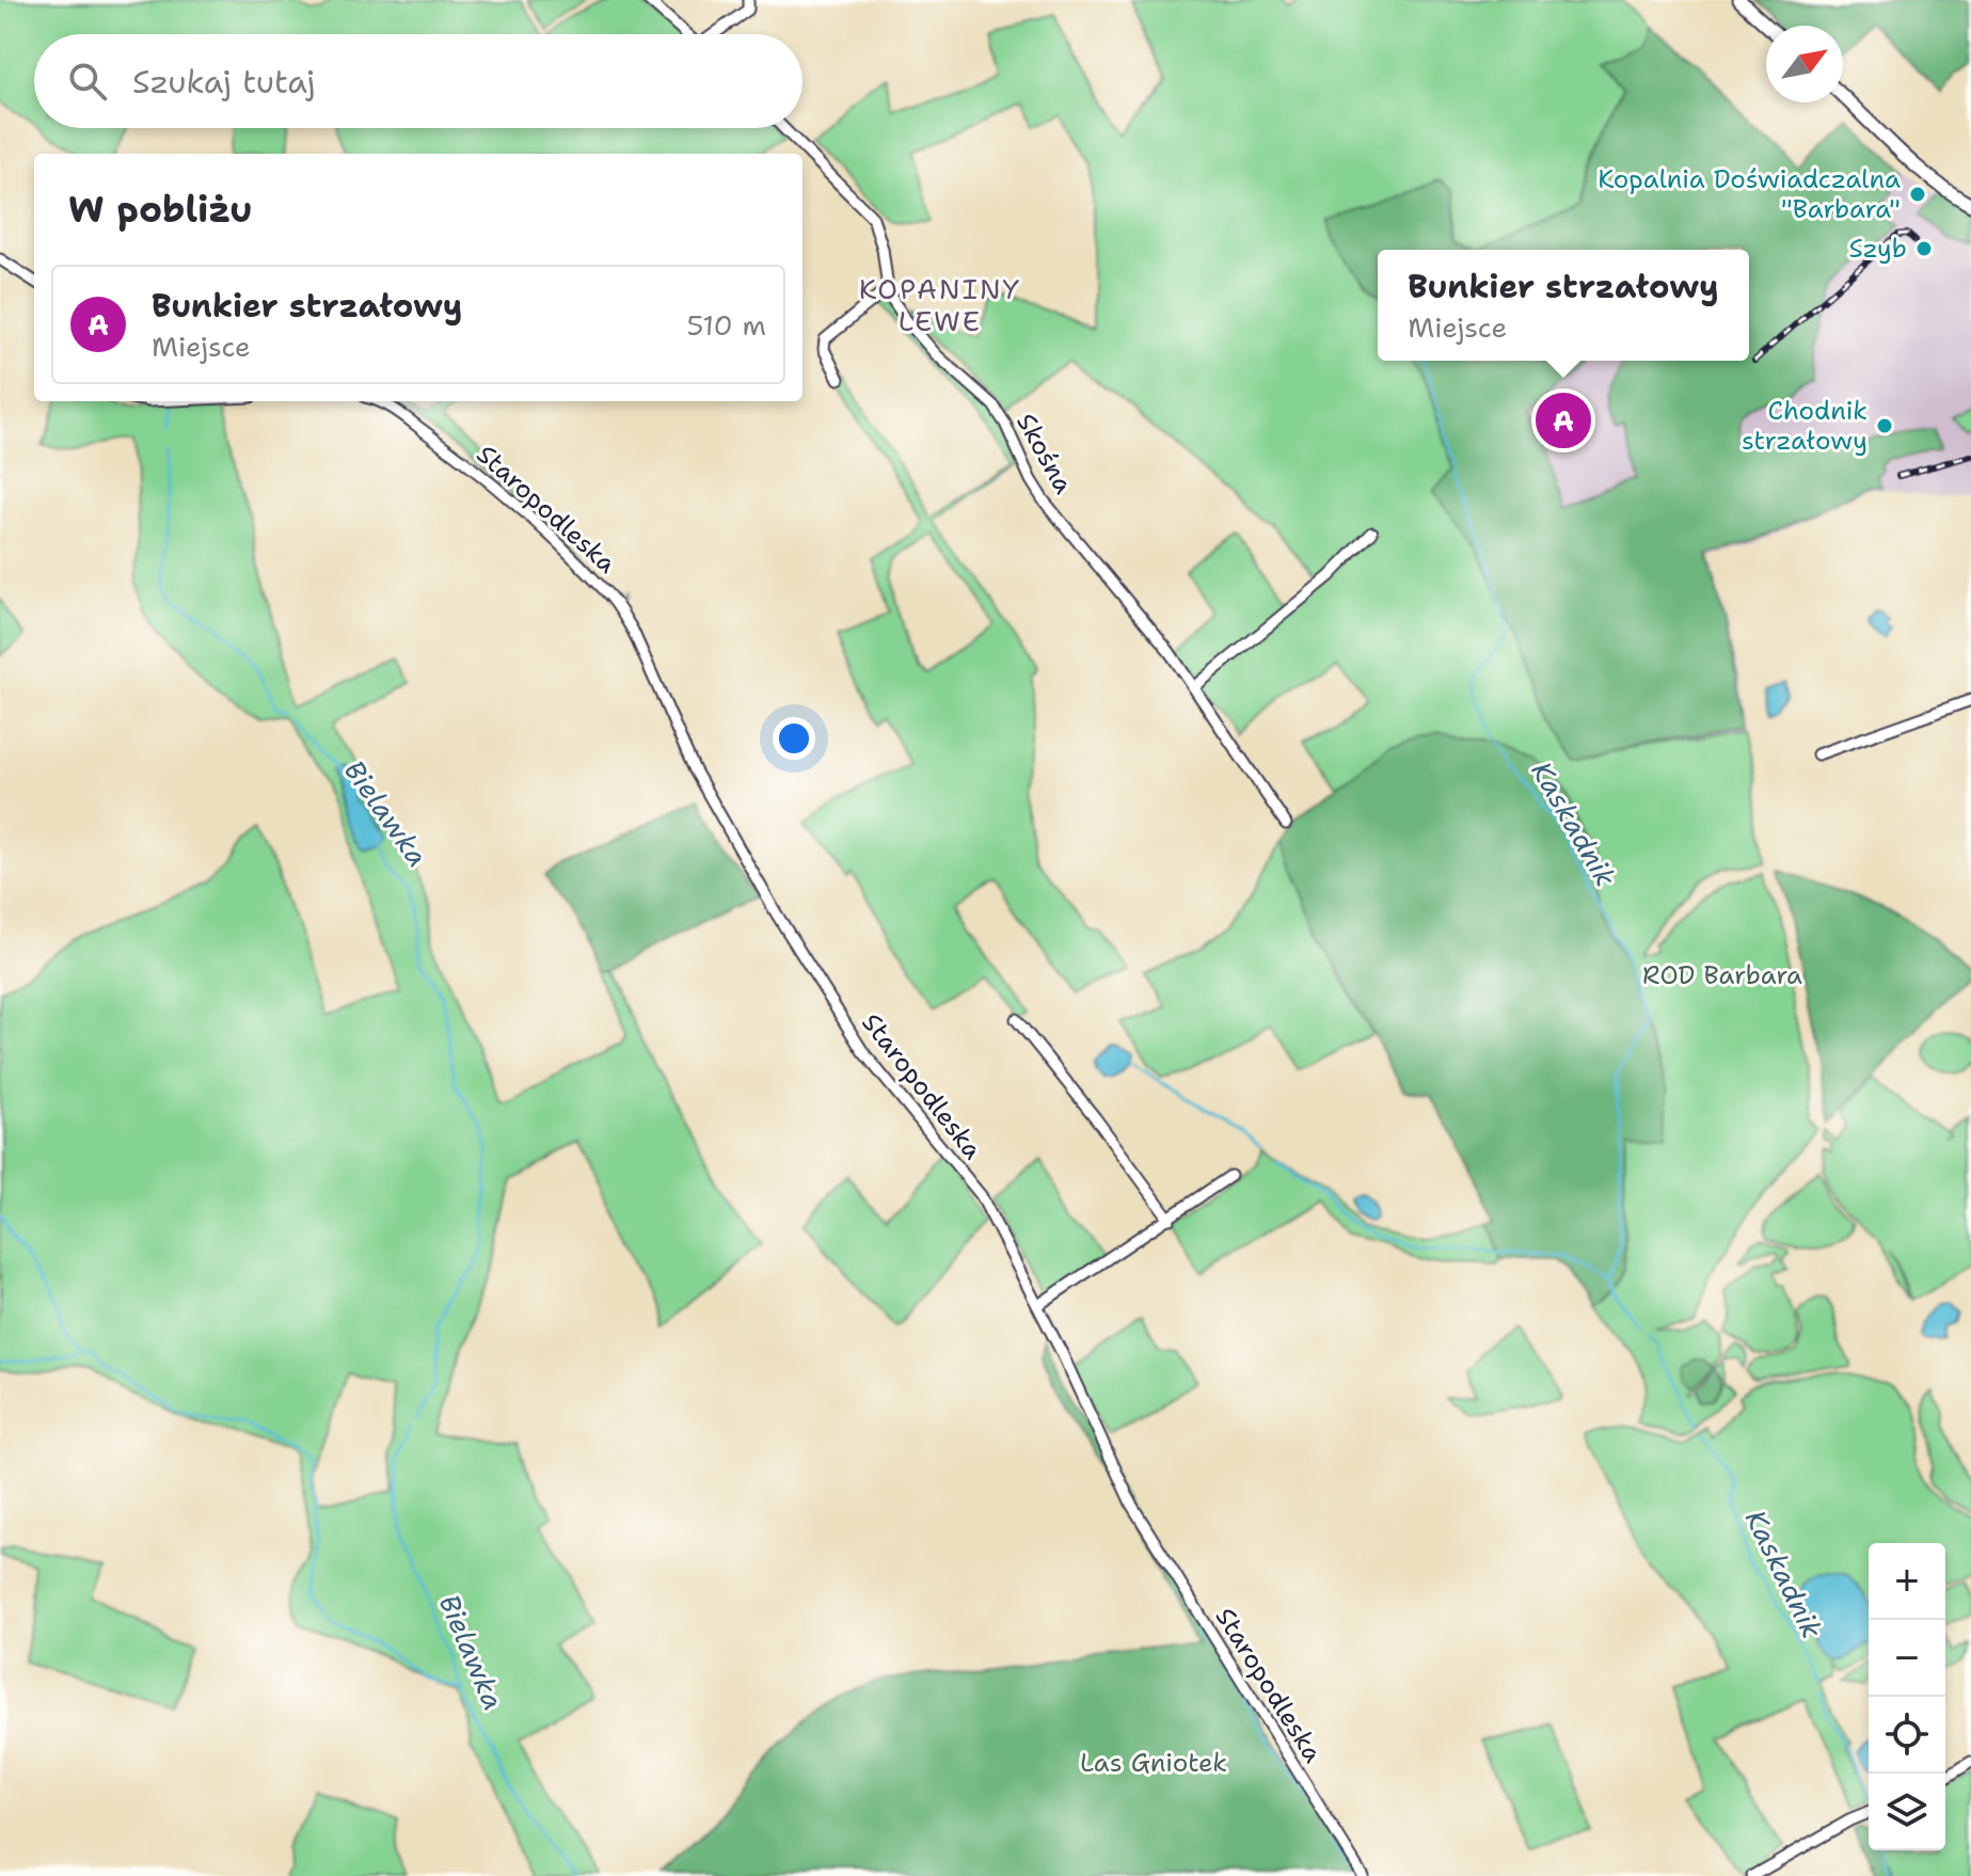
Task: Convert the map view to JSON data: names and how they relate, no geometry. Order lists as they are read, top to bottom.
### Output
{
  "streets": {
    "street": ["Skośna", "Staropodleska"]
  },
  "districts": ["KOPANINY LEWE"],
  "water": ["Bielawka", "Kaskadnik"],
  "parks": ["ROD Barbara", "Las Gniotek"],
  "places": ["Kopalnia Doświadczalna \"Barbara\"", "Szyb", "Chodnik strzałowy"],
  "north": "top right",
  "page": {
    "search": "Szukaj tutaj",
    "heading": "W pobliżu",
    "popup": ["Bunkier strzałowy", "Miejsce"],
    "list": [
      {
        "mark": "A",
        "name": "Bunkier strzałowy",
        "note": "Miejsce",
        "value": "510 m"
      }
    ],
    "pins": "A",
    "map_buttons": ["+", "−"]
  }
}
